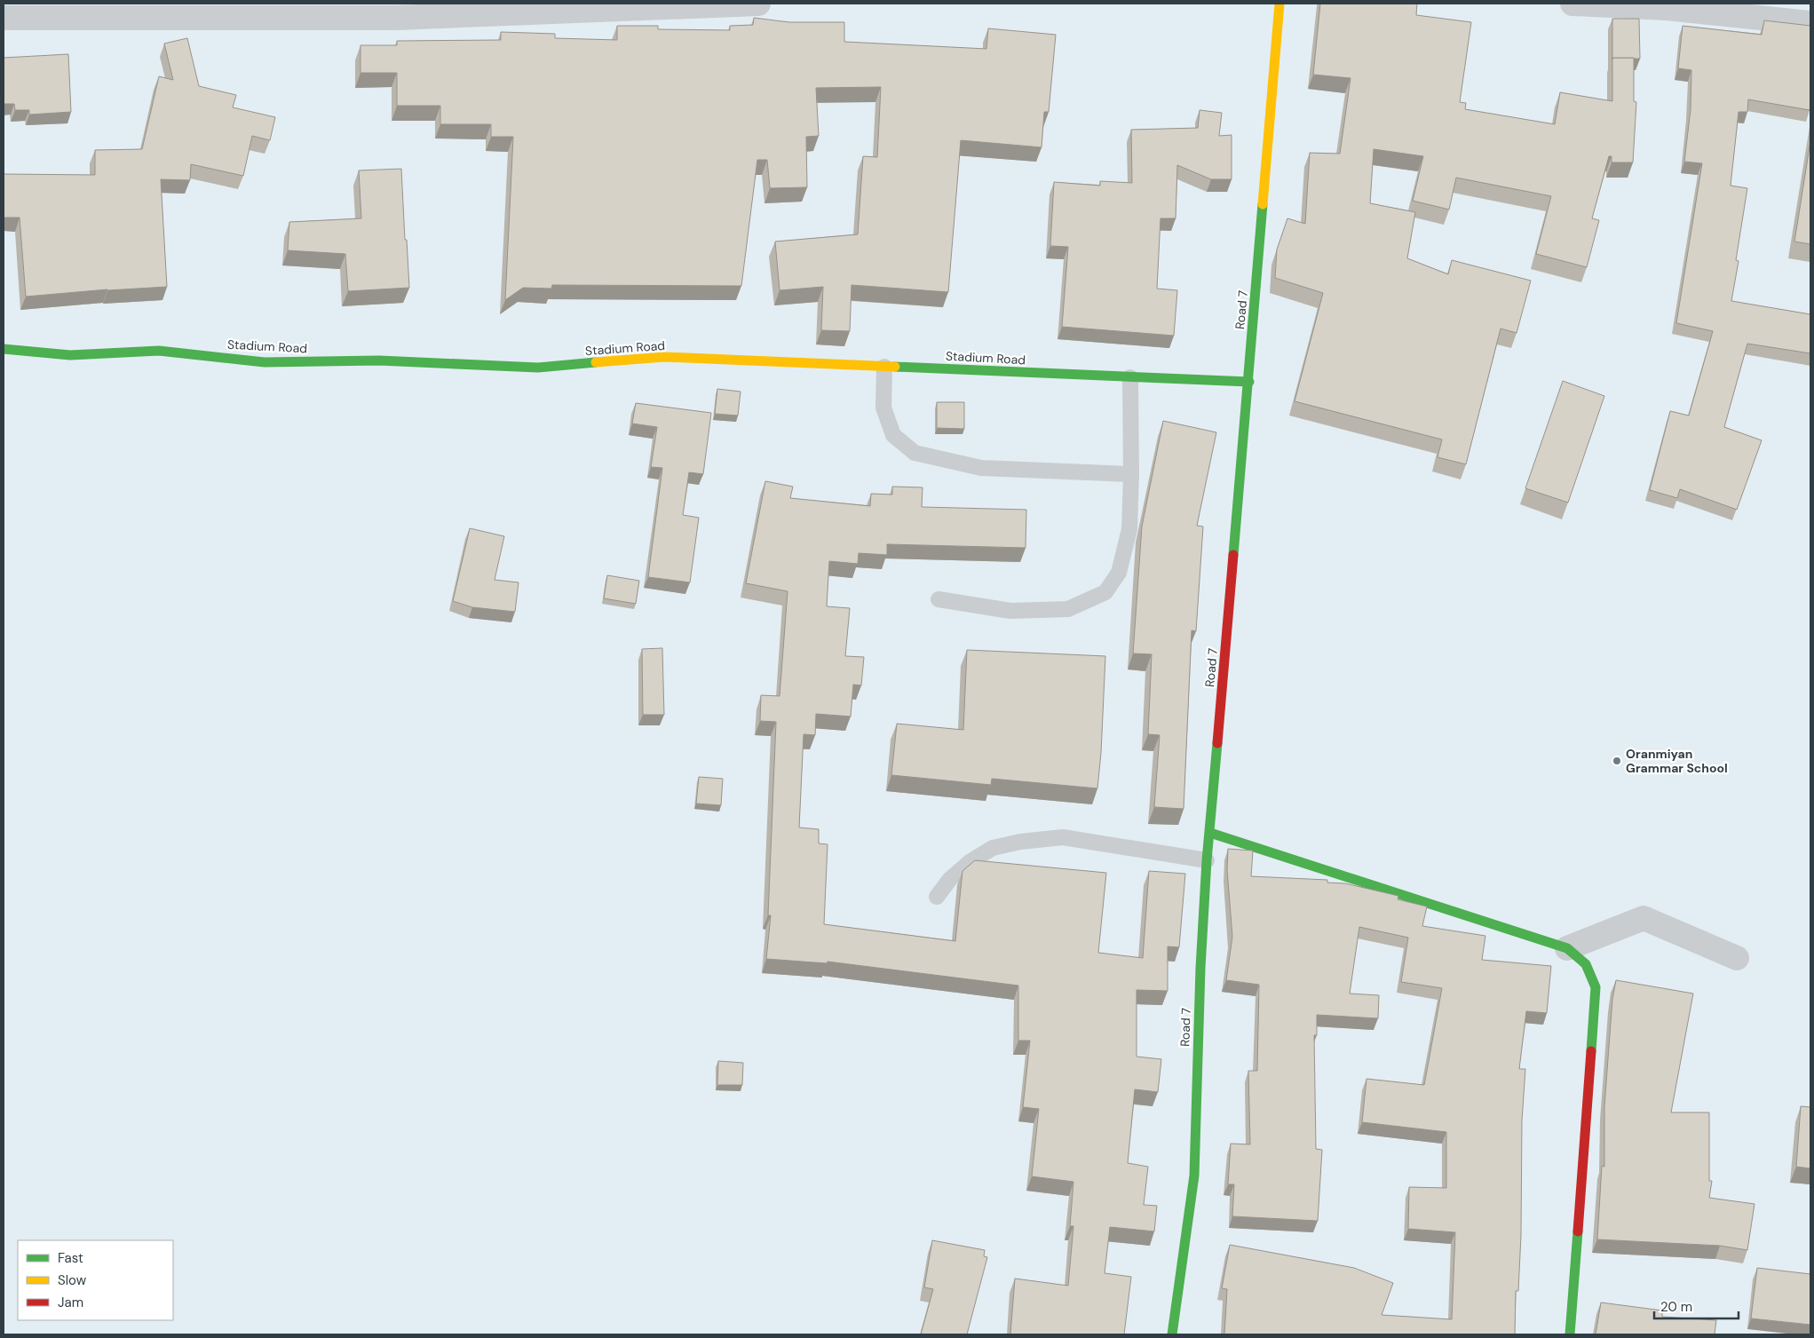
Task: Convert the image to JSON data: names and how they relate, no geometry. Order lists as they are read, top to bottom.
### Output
{
  "streets": {
    "street": ["Road 7", "Stadium Road"]
  },
  "crossings": [
    ["Road 7", "Stadium Road"]
  ],
  "places": ["Oranmiyan Grammar School"],
  "legend": ["Fast", "Slow", "Jam"],
  "scale_bar": "20 m"
}
